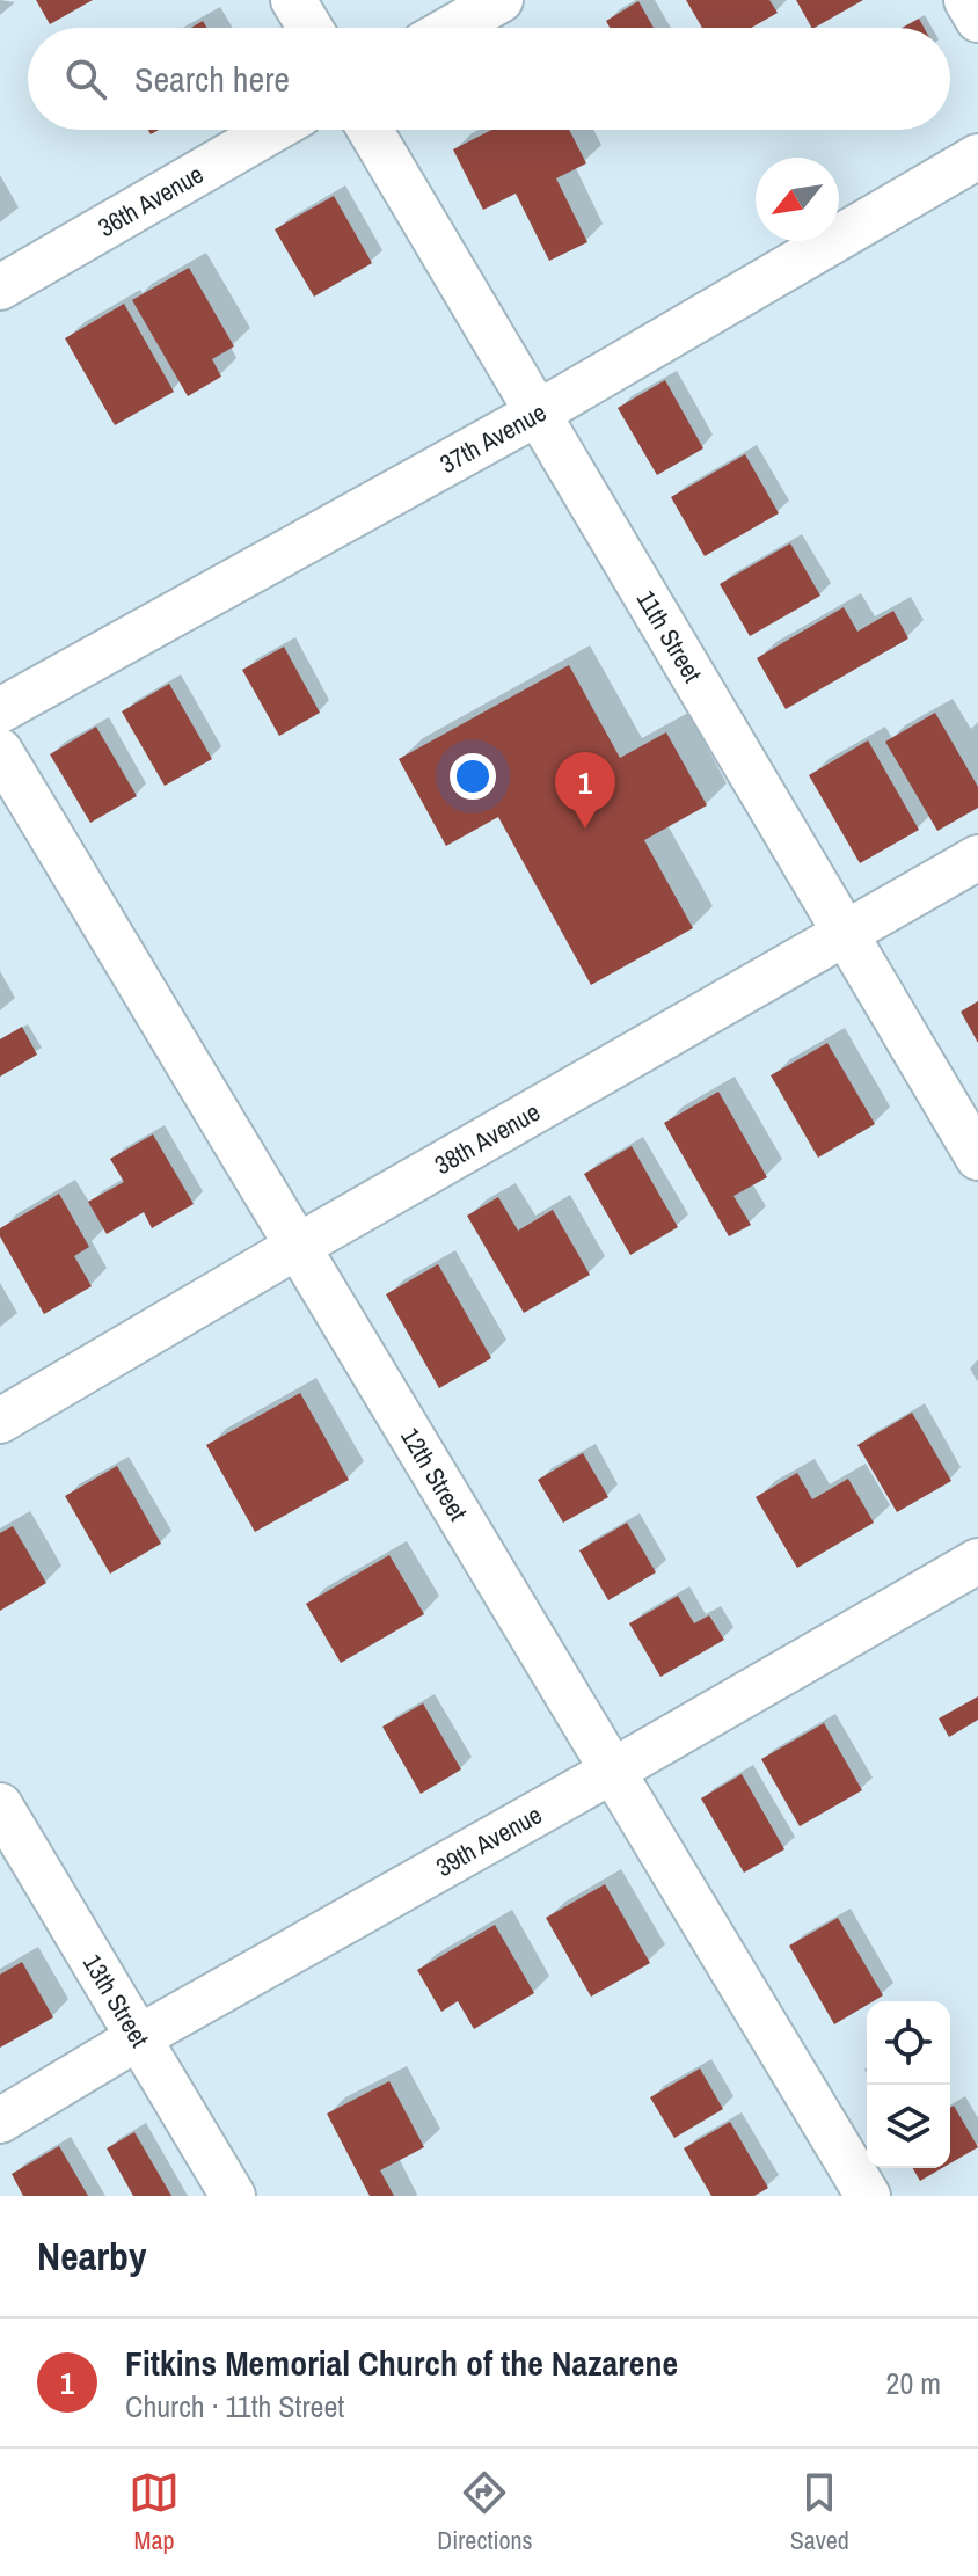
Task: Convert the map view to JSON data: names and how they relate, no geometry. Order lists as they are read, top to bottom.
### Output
{
  "streets": {
    "street": [
      "36th Avenue",
      "37th Avenue",
      "11th Street",
      "38th Avenue",
      "12th Street",
      "39th Avenue",
      "13th Street"
    ]
  },
  "crossings": [
    ["37th Avenue", "11th Street"],
    ["11th Street", "38th Avenue"],
    ["38th Avenue", "12th Street"],
    ["12th Street", "39th Avenue"],
    ["39th Avenue", "13th Street"]
  ],
  "north": "bottom left",
  "page": {
    "search": "Search here",
    "pins": "1",
    "heading": "Nearby",
    "list": [
      {
        "mark": "1",
        "name": "Fitkins Memorial Church of the Nazarene",
        "note": "Church · 11th Street",
        "value": "20 m"
      }
    ],
    "nav": ["Map", "Directions", "Saved"]
  }
}
